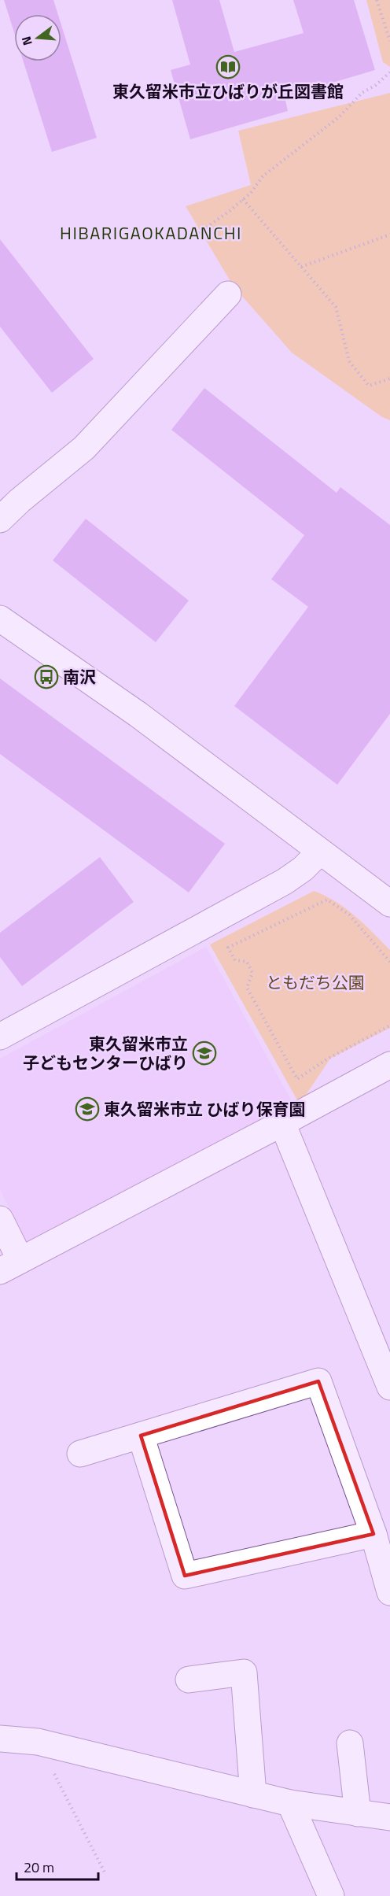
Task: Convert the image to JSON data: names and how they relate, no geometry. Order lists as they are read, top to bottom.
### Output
{
  "districts": ["HIBARIGAOKADANCHI"],
  "parks": ["ともだち公園"],
  "places": {
    "library": ["東久留米市立ひばりが丘図書館"],
    "bus stop": ["南沢"],
    "school or university": ["東久留米市立 子どもセンターひばり", "東久留米市立 ひばり保育園"]
  },
  "scale_bar": "20 m",
  "north": "left"
}
